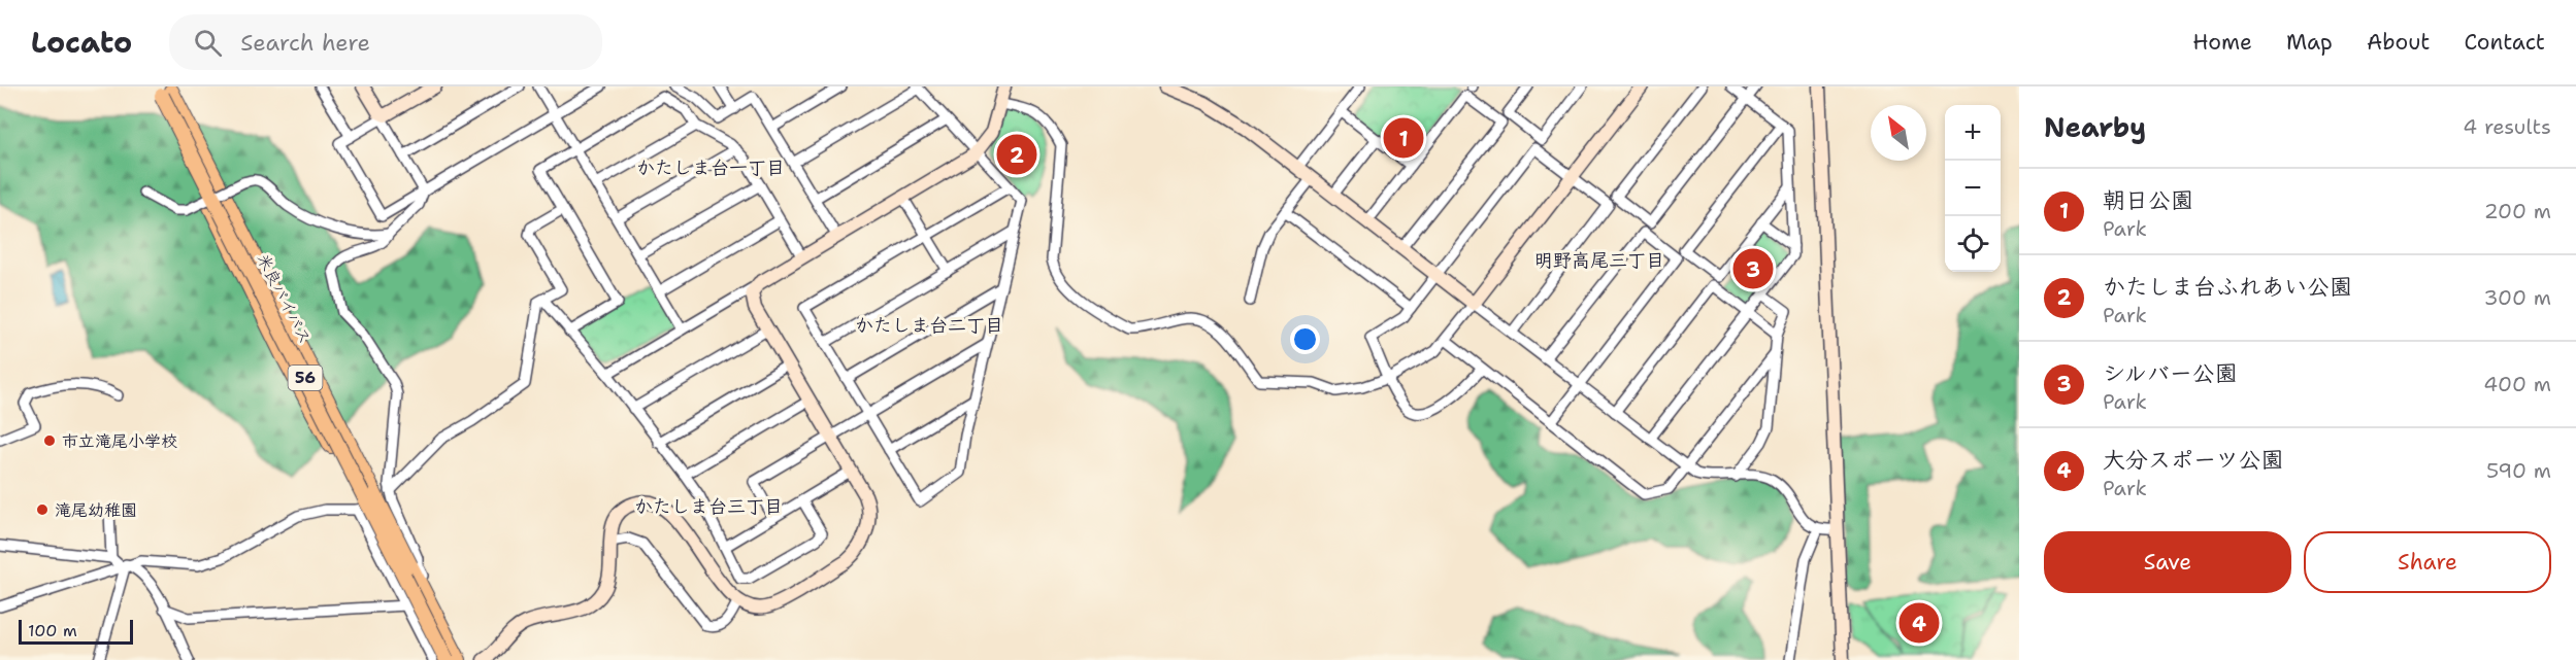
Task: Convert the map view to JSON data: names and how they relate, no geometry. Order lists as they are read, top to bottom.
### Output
{
  "streets": {
    "main road": ["米良バイパス", "56"]
  },
  "districts": [
    "かたしま台一丁目",
    "明野高尾三丁目",
    "かたしま台二丁目",
    "かたしま台三丁目"
  ],
  "places": ["市立滝尾小学校", "滝尾幼稚園"],
  "scale_bar": "100 m",
  "north": "top left",
  "page": {
    "header": "Locato",
    "search": "Search here",
    "nav": [
      "Home",
      "Map",
      "About",
      "Contact"
    ],
    "heading": ["Nearby", "4 results"],
    "map_buttons": ["+", "−"],
    "pins": [
      "1",
      "2",
      "3",
      "4"
    ],
    "list": [
      {
        "mark": "1",
        "name": "朝日公園",
        "note": "Park",
        "value": "200 m"
      },
      {
        "mark": "2",
        "name": "かたしま台ふれあい公園",
        "note": "Park",
        "value": "300 m"
      },
      {
        "mark": "3",
        "name": "シルバー公園",
        "note": "Park",
        "value": "400 m"
      },
      {
        "mark": "4",
        "name": "大分スポーツ公園",
        "note": "Park",
        "value": "590 m"
      }
    ],
    "buttons": ["Save", "Share"],
    "scale": "100 m"
  }
}
